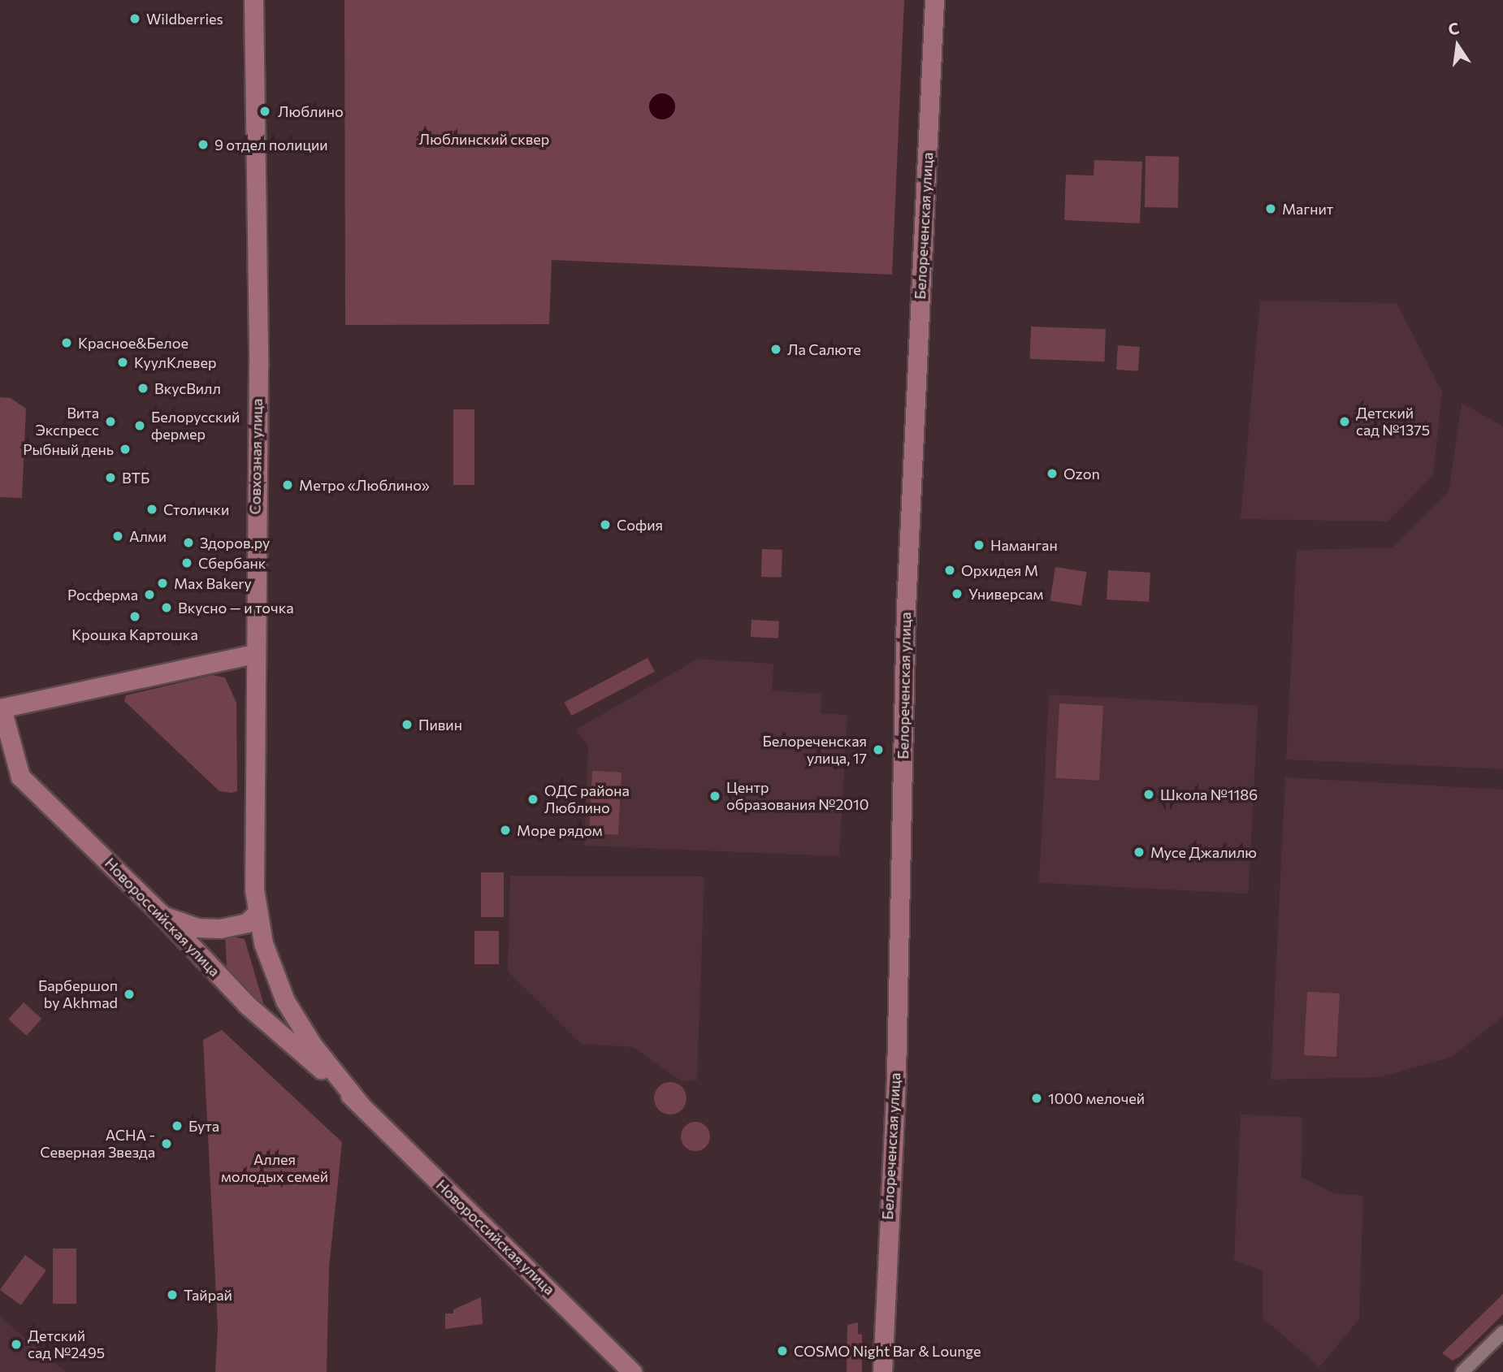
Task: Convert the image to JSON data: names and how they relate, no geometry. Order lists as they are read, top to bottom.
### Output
{
  "streets": {
    "street": ["Белореченская улица", "Совхозная улица", "Новороссийская улица"]
  },
  "crossings": [
    ["Совхозная улица", "Новороссийская улица"]
  ],
  "parks": ["Люблинский сквер", "Аллея молодых семей"],
  "places": [
    "Wildberries",
    "Люблино",
    "9 отдел полиции",
    "Магнит",
    "Красное&Белое",
    "Ла Салюте",
    "КуулКлевер",
    "ВкусВилл",
    "Вита Экспресс",
    "Детский сад №1375",
    "Белорусский фермер",
    "Рыбный день",
    "Ozon",
    "ВТБ",
    "Метро «Люблино»",
    "Столички",
    "София",
    "Алми",
    "Здоров.ру",
    "Наманган",
    "Сбербанк",
    "Орхидея М",
    "Max Bakery",
    "Универсам",
    "Росферма",
    "Вкусно — и точка",
    "Крошка Картошка",
    "Пивин",
    "Белореченская улица, 17",
    "Школа №1186",
    "Центр образования №2010",
    "ОДС района Люблино",
    "Море рядом",
    "Мусе Джалилю",
    "Барбершоп by Akhmad",
    "1000 мелочей",
    "Бута",
    "АСНА - Северная Звезда",
    "Тайрай",
    "Детский сад №2495",
    "COSMO Night Bar & Lounge"
  ],
  "north": "top"
}
